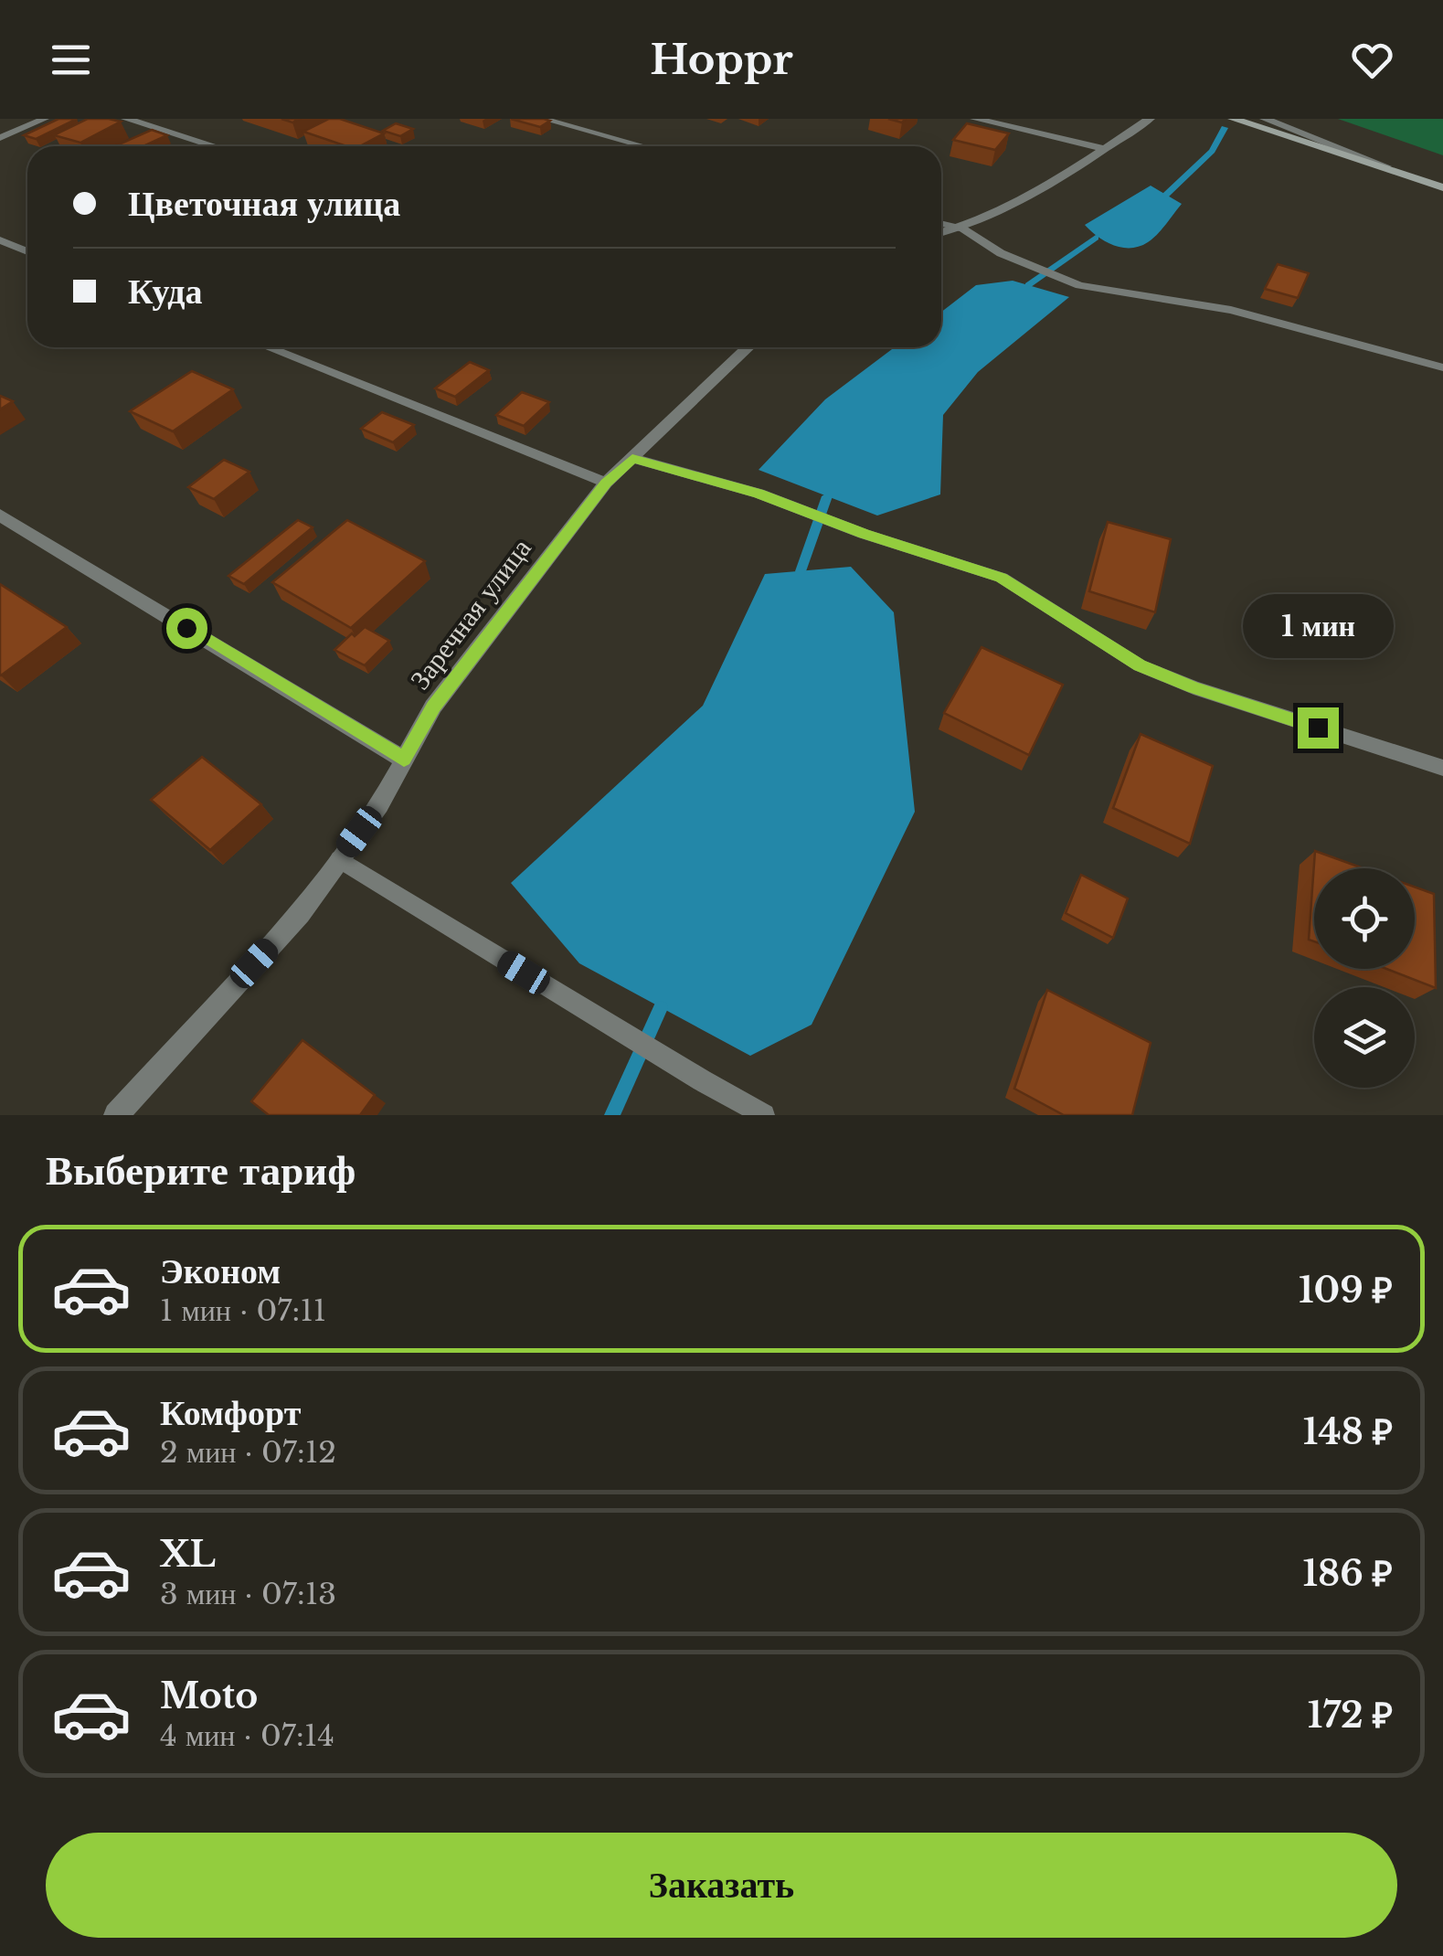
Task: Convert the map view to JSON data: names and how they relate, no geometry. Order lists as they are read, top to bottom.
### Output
{
  "streets": {
    "street": ["Заречная улица"]
  },
  "page": {
    "header": "Hoppr",
    "banner": ["Цветочная улица", "Куда"],
    "bubble": "1 мин",
    "heading": "Выберите тариф",
    "list": [
      {
        "name": "Эконом",
        "note": "1 мин · 07:11",
        "value": "109 ₽"
      },
      {
        "name": "Комфорт",
        "note": "2 мин · 07:12",
        "value": "148 ₽"
      },
      {
        "name": "XL",
        "note": "3 мин · 07:13",
        "value": "186 ₽"
      },
      {
        "name": "Moto",
        "note": "4 мин · 07:14",
        "value": "172 ₽"
      }
    ],
    "buttons": "Заказать"
  }
}
